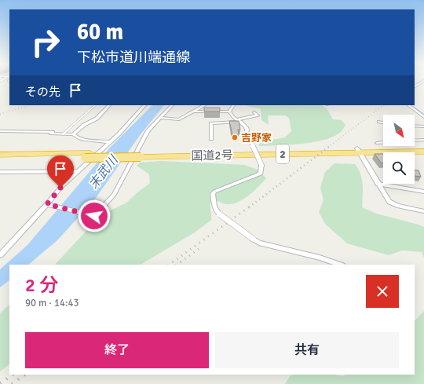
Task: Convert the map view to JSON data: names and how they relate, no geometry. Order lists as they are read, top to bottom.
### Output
{
  "streets": {
    "highway": ["2", "国道2号"]
  },
  "water": ["末武川"],
  "places": ["吉野家"],
  "north": "bottom right",
  "page": {
    "turn": ["60 m", "下松市道川端通線"],
    "then": "その先",
    "heading": ["2 分", "90 m · 14:43"],
    "buttons": ["終了", "共有"]
  }
}
